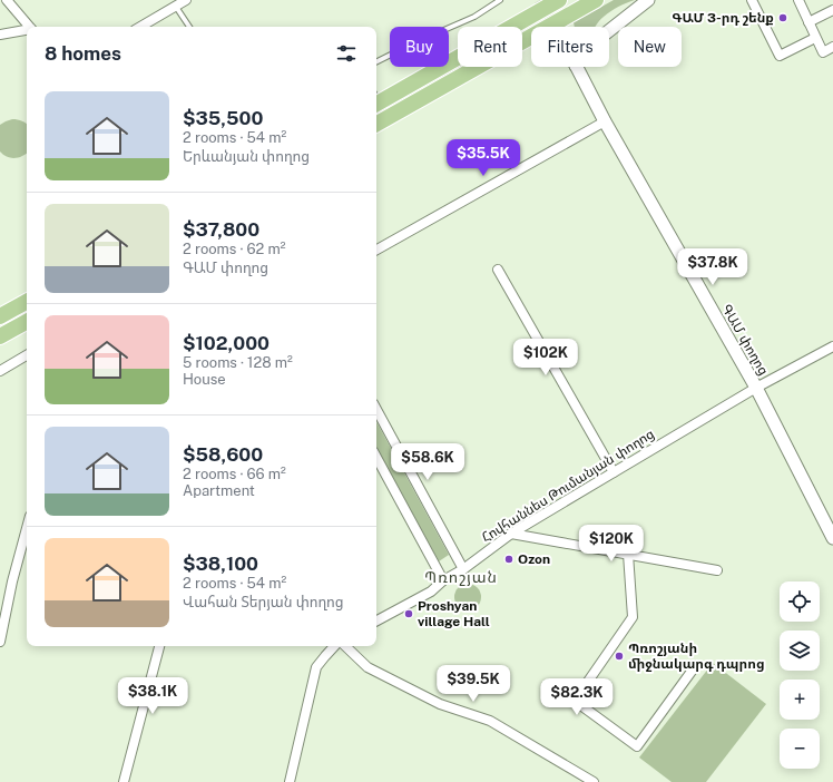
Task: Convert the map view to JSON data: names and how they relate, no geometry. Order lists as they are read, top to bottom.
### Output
{
  "streets": {
    "street": ["ԳԱՄ փողոց", "Հովհաննես Թումանյան փողոց"]
  },
  "crossings": [
    ["ԳԱՄ փողոց", "Հովհաննես Թումանյան փողոց"]
  ],
  "districts": ["Պռոշյան"],
  "places": [
    "ԳԱՄ 3-րդ շենք",
    "Ozon",
    "Proshyan village Hall",
    "Պռոշյանի միջնակարգ դպրոց"
  ],
  "page": {
    "chip": [
      "Buy",
      "Rent",
      "Filters",
      "New"
    ],
    "heading": "8 homes",
    "list": [
      {
        "name": "$35,500",
        "note": "2 rooms · 54 m² · Երևանյան փողոց"
      },
      {
        "name": "$37,800",
        "note": "2 rooms · 62 m² · ԳԱՄ փողոց"
      },
      {
        "name": "$102,000",
        "note": "5 rooms · 128 m² · House"
      },
      {
        "name": "$58,600",
        "note": "2 rooms · 66 m² · Apartment"
      },
      {
        "name": "$38,100",
        "note": "2 rooms · 54 m² · Վահան Տերյան փողոց"
      }
    ],
    "price": [
      "$35.5K",
      "$37.8K",
      "$102K",
      "$58.6K",
      "$120K",
      "$39.5K",
      "$38.1K",
      "$82.3K"
    ],
    "map_buttons": ["+", "−"]
  }
}
